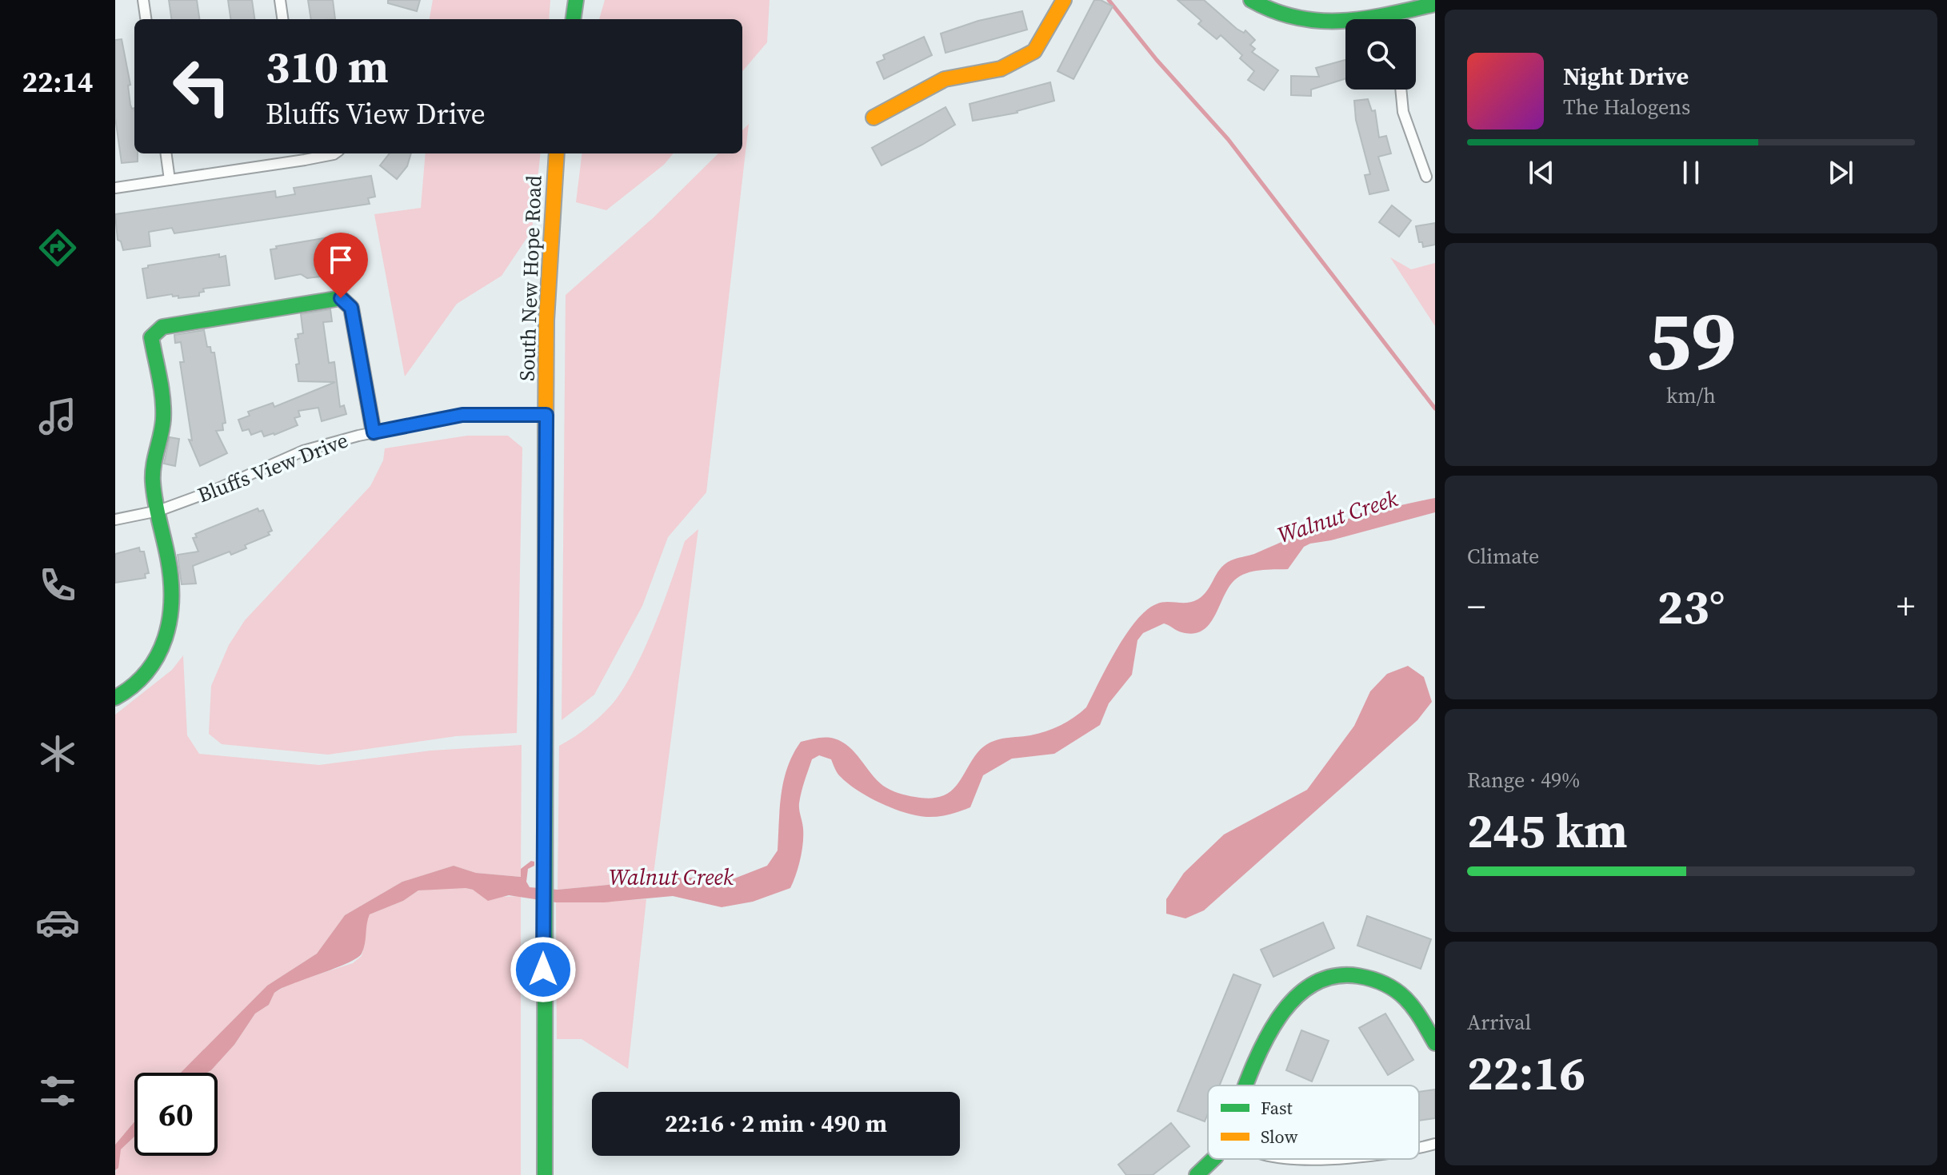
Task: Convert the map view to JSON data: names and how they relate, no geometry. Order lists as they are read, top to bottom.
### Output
{
  "streets": {
    "street": ["South New Hope Road", "Bluffs View Drive"]
  },
  "crossings": [
    ["South New Hope Road", "Bluffs View Drive"]
  ],
  "water": ["Walnut Creek"],
  "legend": ["Fast", "Slow"],
  "page": {
    "tabs": "22:14",
    "turn": ["310 m", "Bluffs View Drive"],
    "song": ["Night Drive", "The Halogens"],
    "tile": [
      ["59", "km/h"],
      "Climate",
      ["Range · 49%", "245 km"],
      ["Arrival", "22:16"]
    ],
    "heat": ["−", "23°", "+"],
    "limit": "60",
    "trip": "22:16 · 2 min · 490 m"
  }
}
